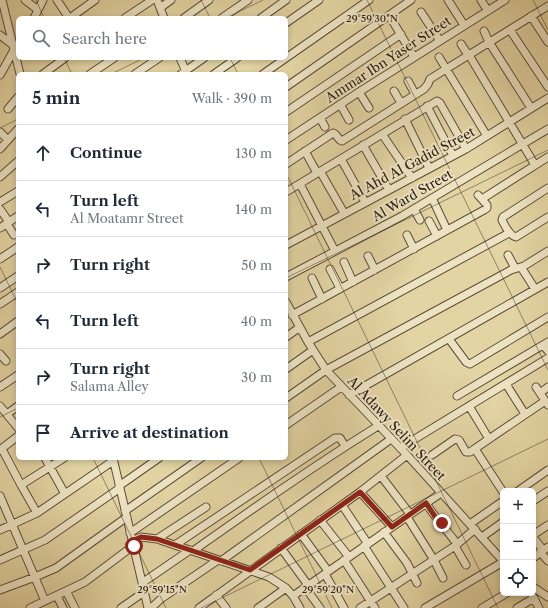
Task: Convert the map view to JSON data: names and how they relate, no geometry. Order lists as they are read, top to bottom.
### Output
{
  "streets": {
    "street": [
      "Ammar Ibn Yaser Street",
      "Al Ahd Al Gadid Street",
      "Al Ward Street",
      "Al Adawy Selim Street"
    ]
  },
  "page": {
    "search": "Search here",
    "heading": ["5 min", "Walk · 390 m"],
    "list": [
      ["Continue", "130 m"],
      ["Turn left", "Al Moatamr Street", "140 m"],
      ["Turn right", "50 m"],
      ["Turn left", "40 m"],
      ["Turn right", "Salama Alley", "30 m"],
      "Arrive at destination"
    ],
    "map_buttons": ["+", "−"]
  },
  "coordinates": ["29°59'30\"N", "29°59'15\"N", "29°59'20\"N"]
}
